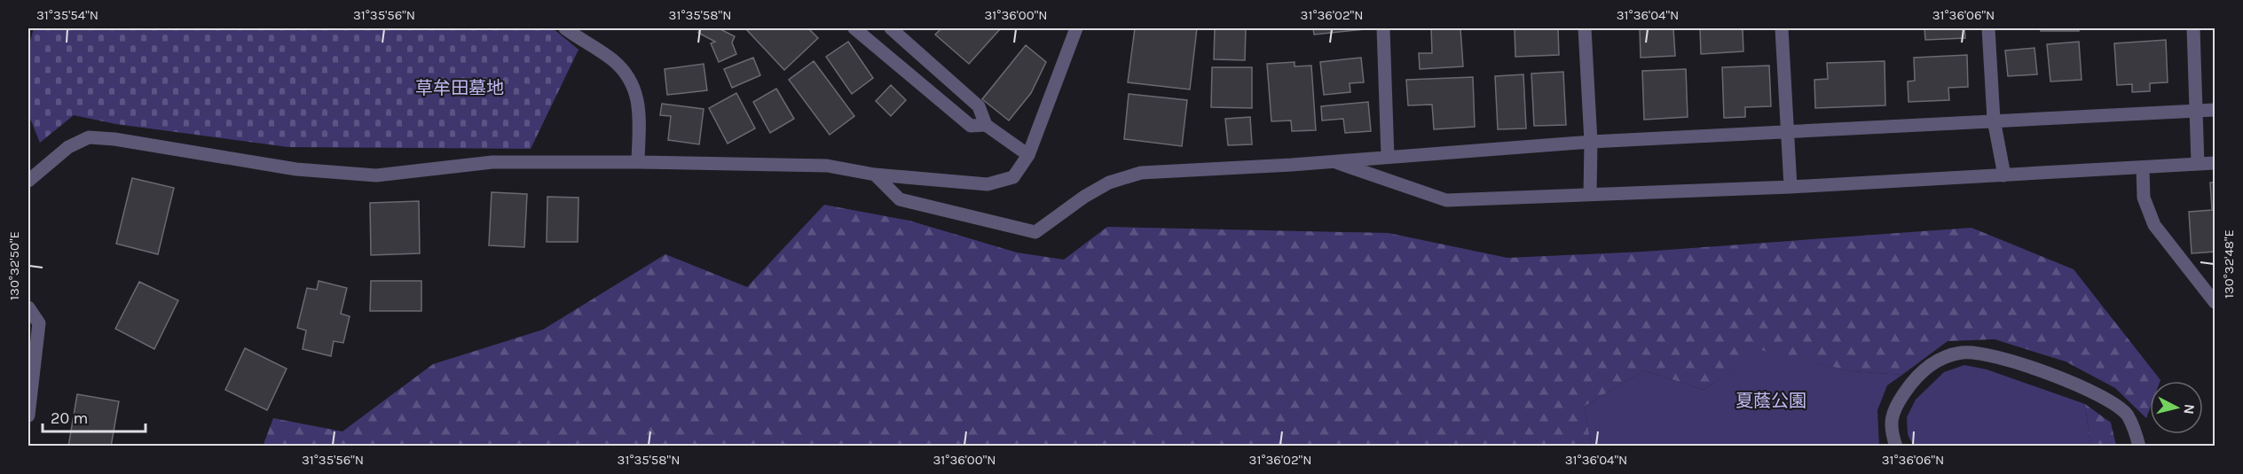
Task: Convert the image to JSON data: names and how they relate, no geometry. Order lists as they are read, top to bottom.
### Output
{
  "parks": ["草牟田墓地", "夏蔭公園"],
  "scale_bar": "20 m",
  "north": "right",
  "coordinates": [
    "31°35'54\"N",
    "31°35'56\"N",
    "31°35'58\"N",
    "31°36'00\"N",
    "31°36'02\"N",
    "31°36'04\"N",
    "31°36'06\"N",
    "130°32'48\"E",
    "130°32'50\"E"
  ]
}
